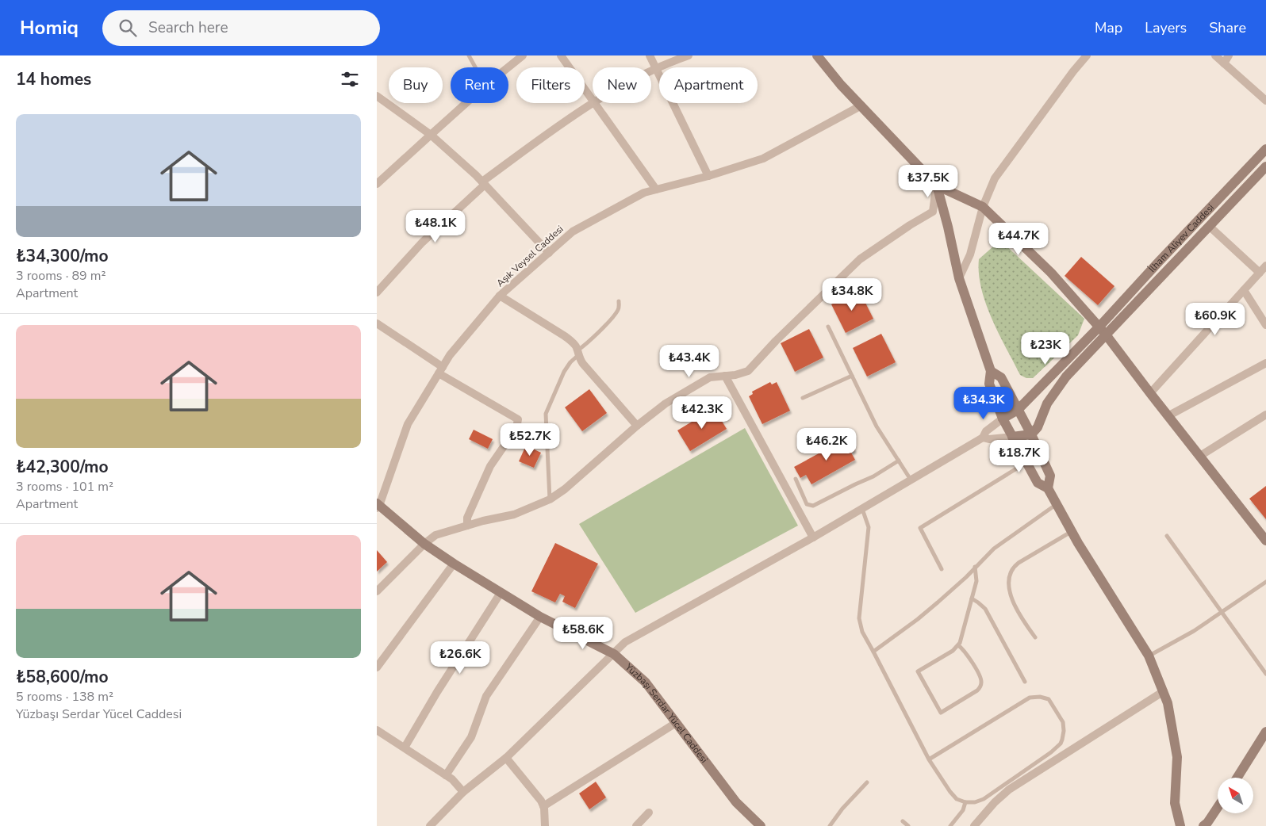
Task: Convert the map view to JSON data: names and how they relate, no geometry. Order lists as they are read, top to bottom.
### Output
{
  "streets": {
    "street": ["İlham Aliyev Caddesi", "Aşık Veysel Caddesi", "Yüzbaşı Serdar Yücel Caddesi"]
  },
  "crossings": [
    ["Aşık Veysel Caddesi", "Yüzbaşı Serdar Yücel Caddesi"]
  ],
  "north": "top left",
  "page": {
    "header": "Homiq",
    "search": "Search here",
    "nav": ["Map", "Layers", "Share"],
    "heading": "14 homes",
    "chip": [
      "Buy",
      "Rent",
      "Filters",
      "New",
      "Apartment"
    ],
    "list": [
      {
        "name": "₺34,300/mo",
        "note": "3 rooms · 89 m² · Apartment"
      },
      {
        "name": "₺42,300/mo",
        "note": "3 rooms · 101 m² · Apartment"
      },
      {
        "name": "₺58,600/mo",
        "note": "5 rooms · 138 m² · Yüzbaşı Serdar Yücel Caddesi"
      }
    ],
    "price": [
      "₺37.5K",
      "₺48.1K",
      "₺44.7K",
      "₺34.8K",
      "₺60.9K",
      "₺23K",
      "₺43.4K",
      "₺34.3K",
      "₺42.3K",
      "₺52.7K",
      "₺46.2K",
      "₺18.7K",
      "₺58.6K",
      "₺26.6K"
    ]
  }
}
